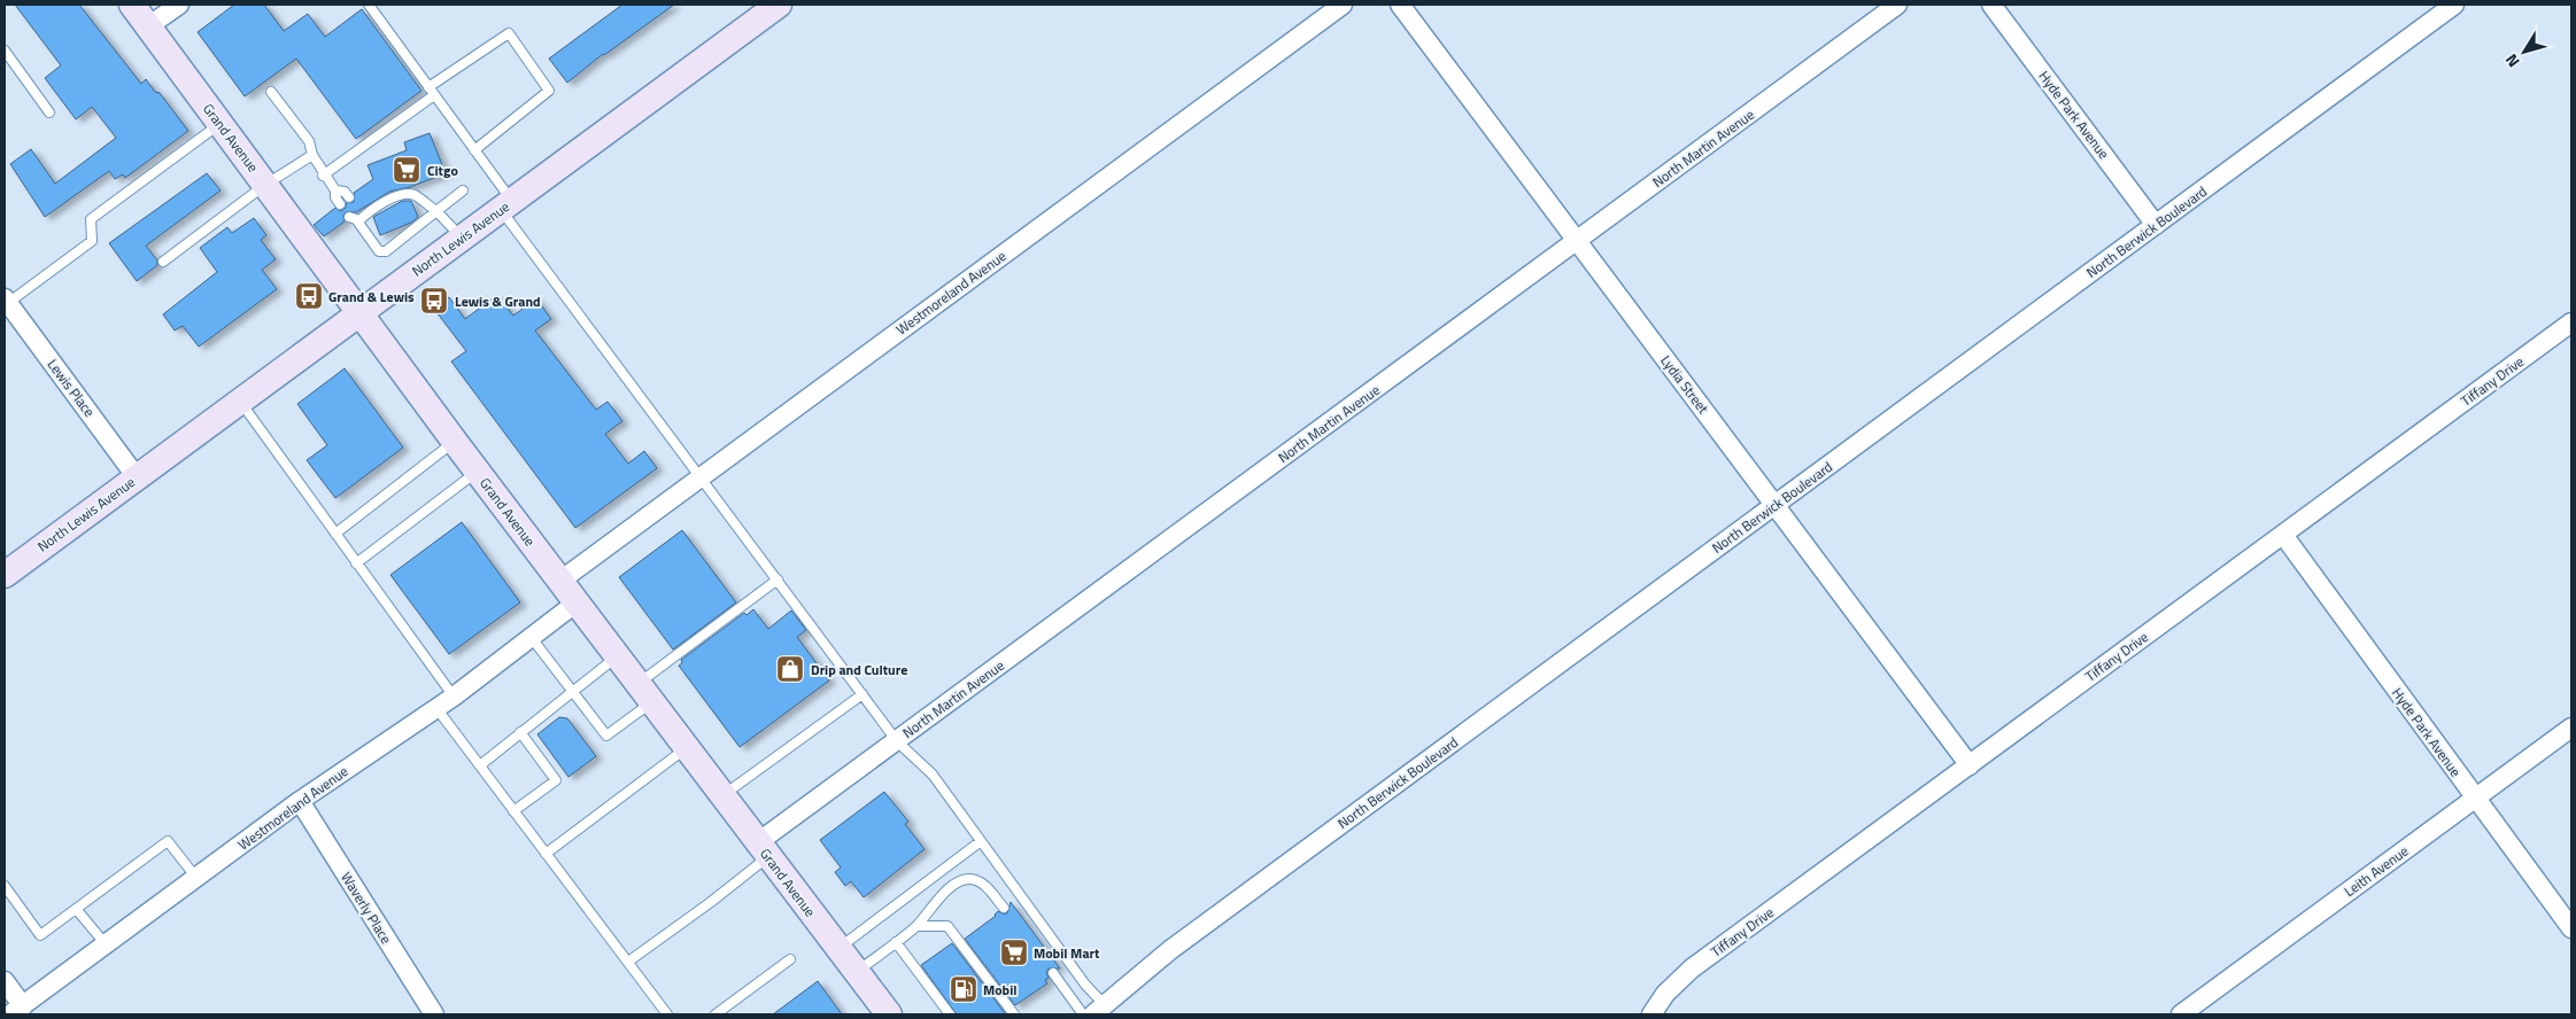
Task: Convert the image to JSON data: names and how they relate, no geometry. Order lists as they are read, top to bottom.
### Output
{
  "streets": {
    "main road": ["Grand Avenue", "North Lewis Avenue"],
    "street": [
      "Hyde Park Avenue",
      "North Martin Avenue",
      "North Berwick Boulevard",
      "Westmoreland Avenue",
      "Tiffany Drive",
      "Lydia Street",
      "Lewis Place",
      "Leith Avenue",
      "Waverly Place"
    ]
  },
  "crossings": [
    ["Hyde Park Avenue", "North Berwick Boulevard"],
    ["Hyde Park Avenue", "Tiffany Drive"],
    ["Hyde Park Avenue", "Leith Avenue"],
    ["Grand Avenue", "North Martin Avenue"],
    ["Grand Avenue", "North Lewis Avenue"],
    ["Grand Avenue", "Westmoreland Avenue"],
    ["North Martin Avenue", "Lydia Street"],
    ["North Berwick Boulevard", "Lydia Street"],
    ["North Lewis Avenue", "Lewis Place"],
    ["Westmoreland Avenue", "Waverly Place"],
    ["Tiffany Drive", "Lydia Street"]
  ],
  "places": {
    "supermarket": ["Citgo", "Mobil Mart"],
    "bus stop": ["Grand & Lewis", "Lewis & Grand"],
    "shop": ["Drip and Culture"],
    "fuel station": ["Mobil"]
  },
  "north": "bottom left"
}
